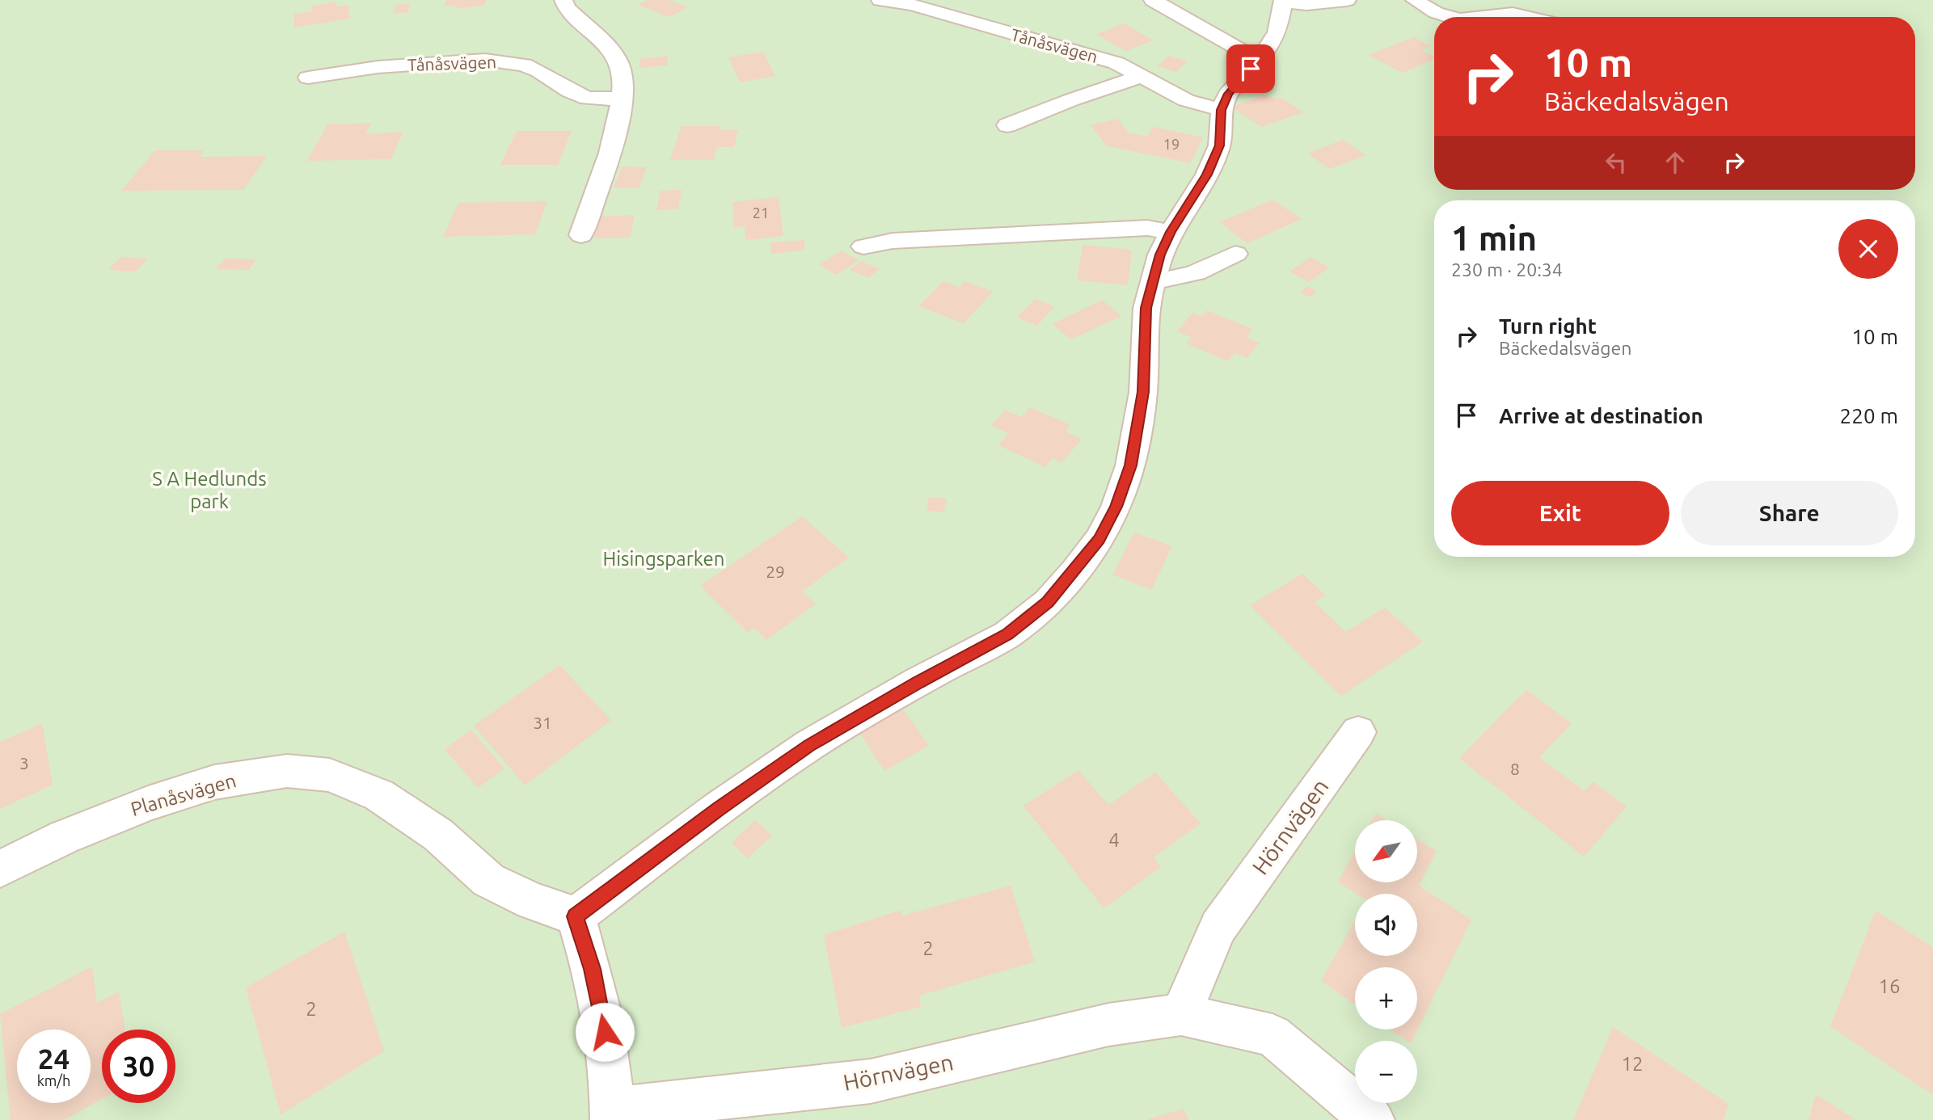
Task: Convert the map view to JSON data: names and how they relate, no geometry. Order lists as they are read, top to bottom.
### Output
{
  "streets": {
    "street": ["Tånåsvägen", "Planåsvägen", "Hörnvägen"]
  },
  "parks": ["S A Hedlunds park", "Hisingsparken"],
  "house_numbers": [
    "19",
    "21",
    "29",
    "31",
    "3",
    "8",
    "4",
    "2",
    "16",
    "2",
    "12"
  ],
  "north": "bottom left",
  "page": {
    "turn": ["10 m", "Bäckedalsvägen"],
    "heading": ["1 min", "230 m · 20:34"],
    "list": [
      {
        "name": "Turn right",
        "note": "Bäckedalsvägen",
        "value": "10 m"
      },
      {
        "name": "Arrive at destination",
        "value": "220 m"
      }
    ],
    "buttons": ["Exit", "Share"],
    "map_buttons": ["+", "−"],
    "speed": "24 km/h",
    "limit": "30"
  }
}
